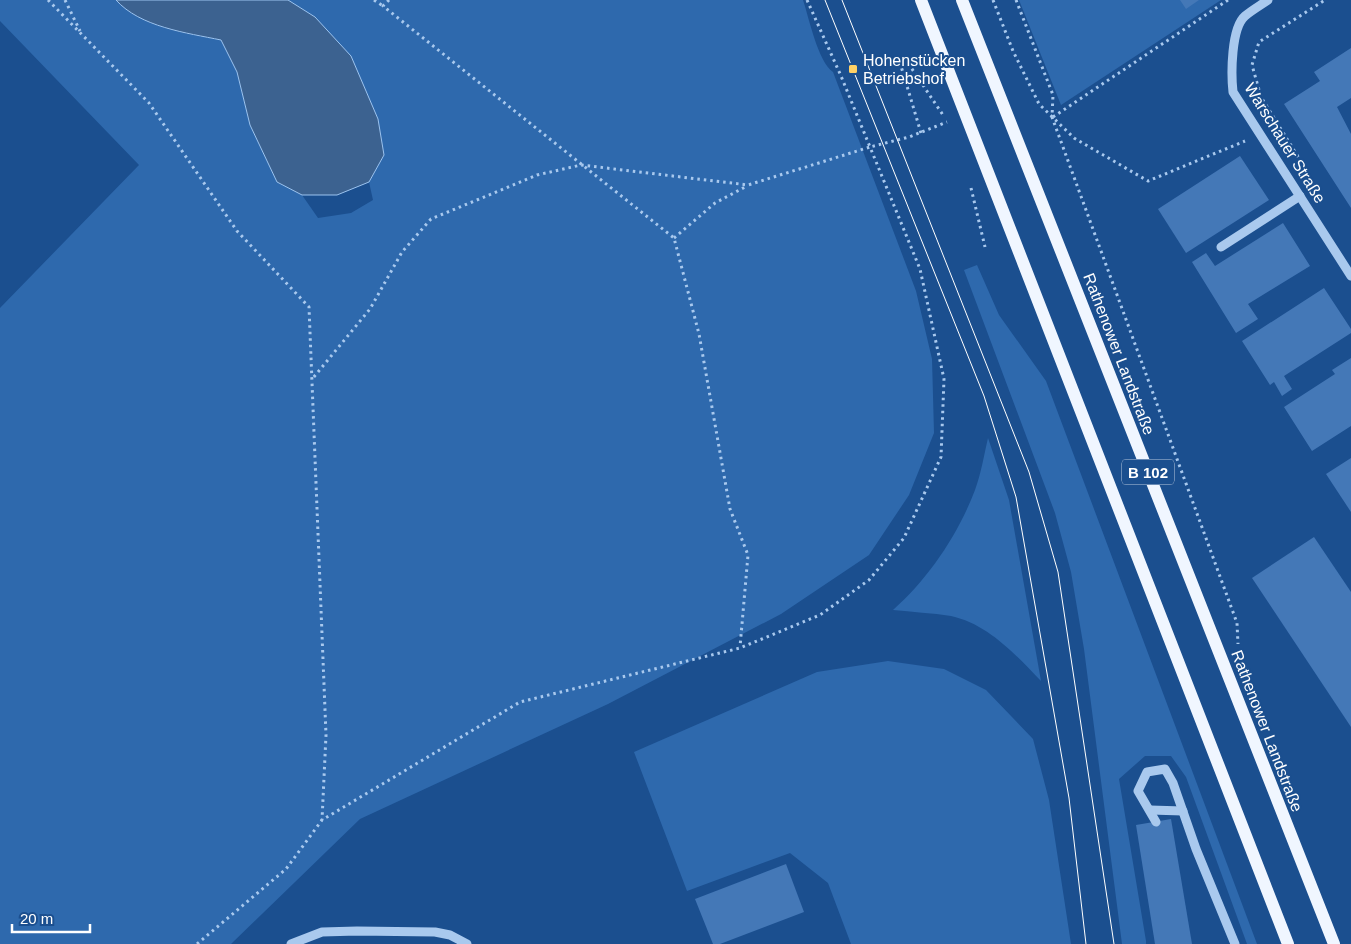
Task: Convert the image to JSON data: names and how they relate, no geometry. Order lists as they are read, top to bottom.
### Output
{
  "streets": {
    "main road": ["Rathenower Landstraße", "B 102"],
    "street": ["Warschauer Straße"]
  },
  "places": {
    "transit": ["Hohenstücken Betriebshof"]
  },
  "scale_bar": "20 m"
}
